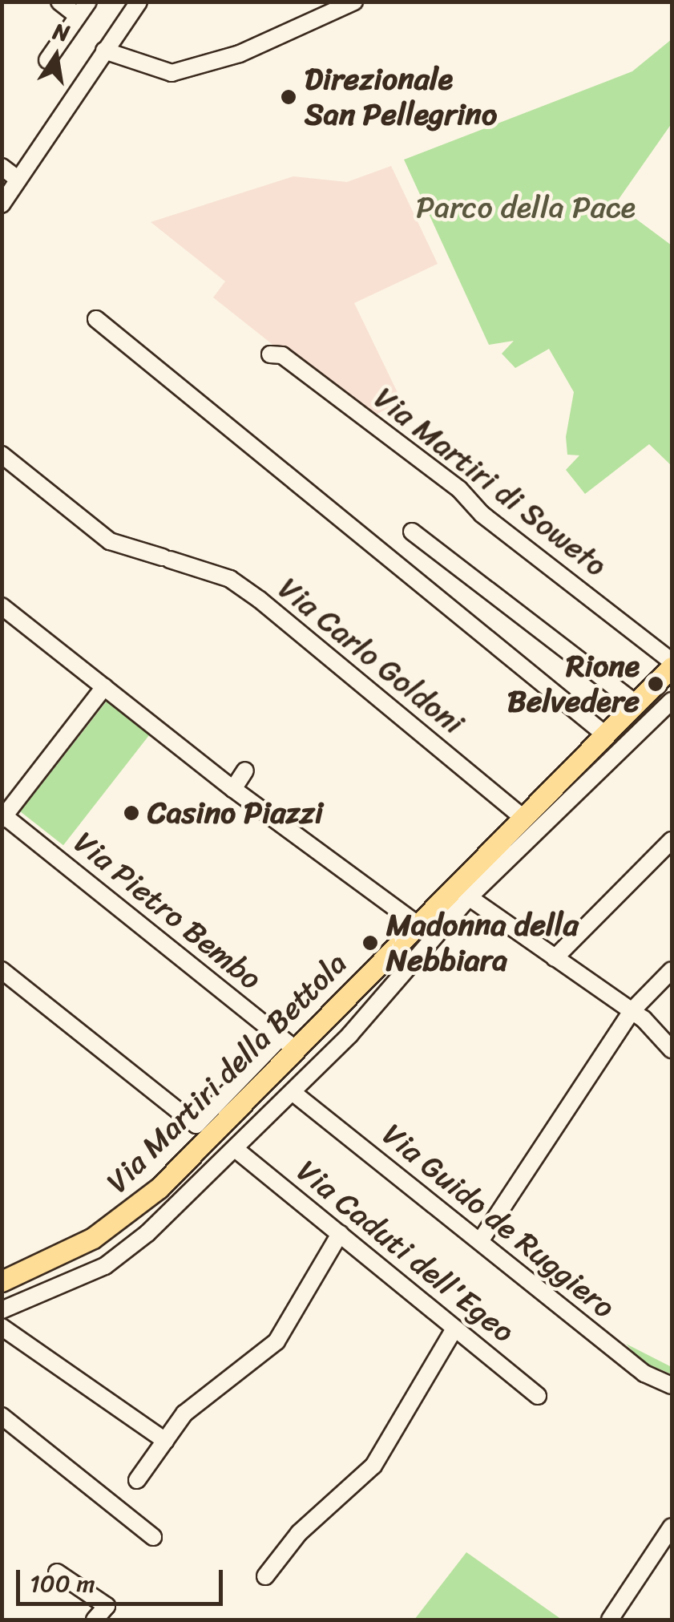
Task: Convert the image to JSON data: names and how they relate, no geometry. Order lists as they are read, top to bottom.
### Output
{
  "streets": {
    "main road": ["Via Martiri della Bettola"],
    "street": [
      "Via Martiri di Soweto",
      "Via Carlo Goldoni",
      "Via Pietro Bembo",
      "Via Guido de Ruggiero",
      "Via Caduti dell'Egeo"
    ]
  },
  "crossings": [
    ["Via Martiri di Soweto", "Via Martiri della Bettola"],
    ["Via Carlo Goldoni", "Via Martiri della Bettola"],
    ["Via Pietro Bembo", "Via Martiri della Bettola"]
  ],
  "parks": ["Parco della Pace"],
  "places": [
    "Direzionale San Pellegrino",
    "Rione Belvedere",
    "Casino Piazzi",
    "Madonna della Nebbiara"
  ],
  "scale_bar": "100 m",
  "north": "top"
}
